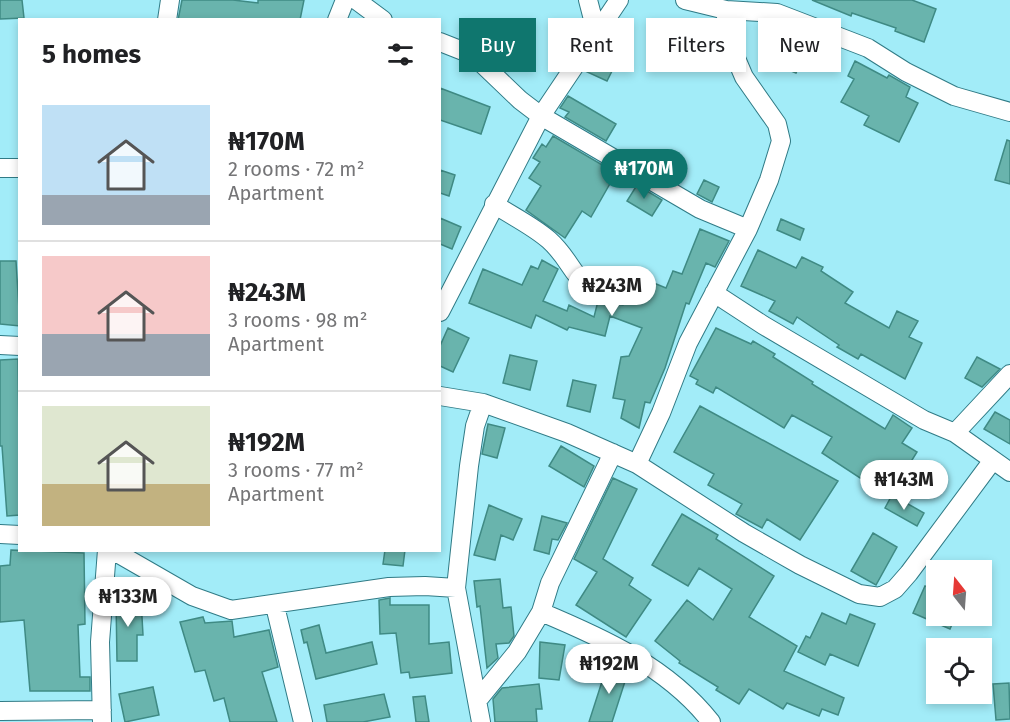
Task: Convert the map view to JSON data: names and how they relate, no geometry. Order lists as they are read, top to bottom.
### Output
{
  "north": "top",
  "page": {
    "chip": [
      "Buy",
      "Rent",
      "Filters",
      "New"
    ],
    "heading": "5 homes",
    "list": [
      {
        "name": "₦170M",
        "note": "2 rooms · 72 m² · Apartment"
      },
      {
        "name": "₦243M",
        "note": "3 rooms · 98 m² · Apartment"
      },
      {
        "name": "₦192M",
        "note": "3 rooms · 77 m² · Apartment"
      }
    ],
    "price": [
      "₦170M",
      "₦243M",
      "₦143M",
      "₦133M",
      "₦192M"
    ]
  }
}
